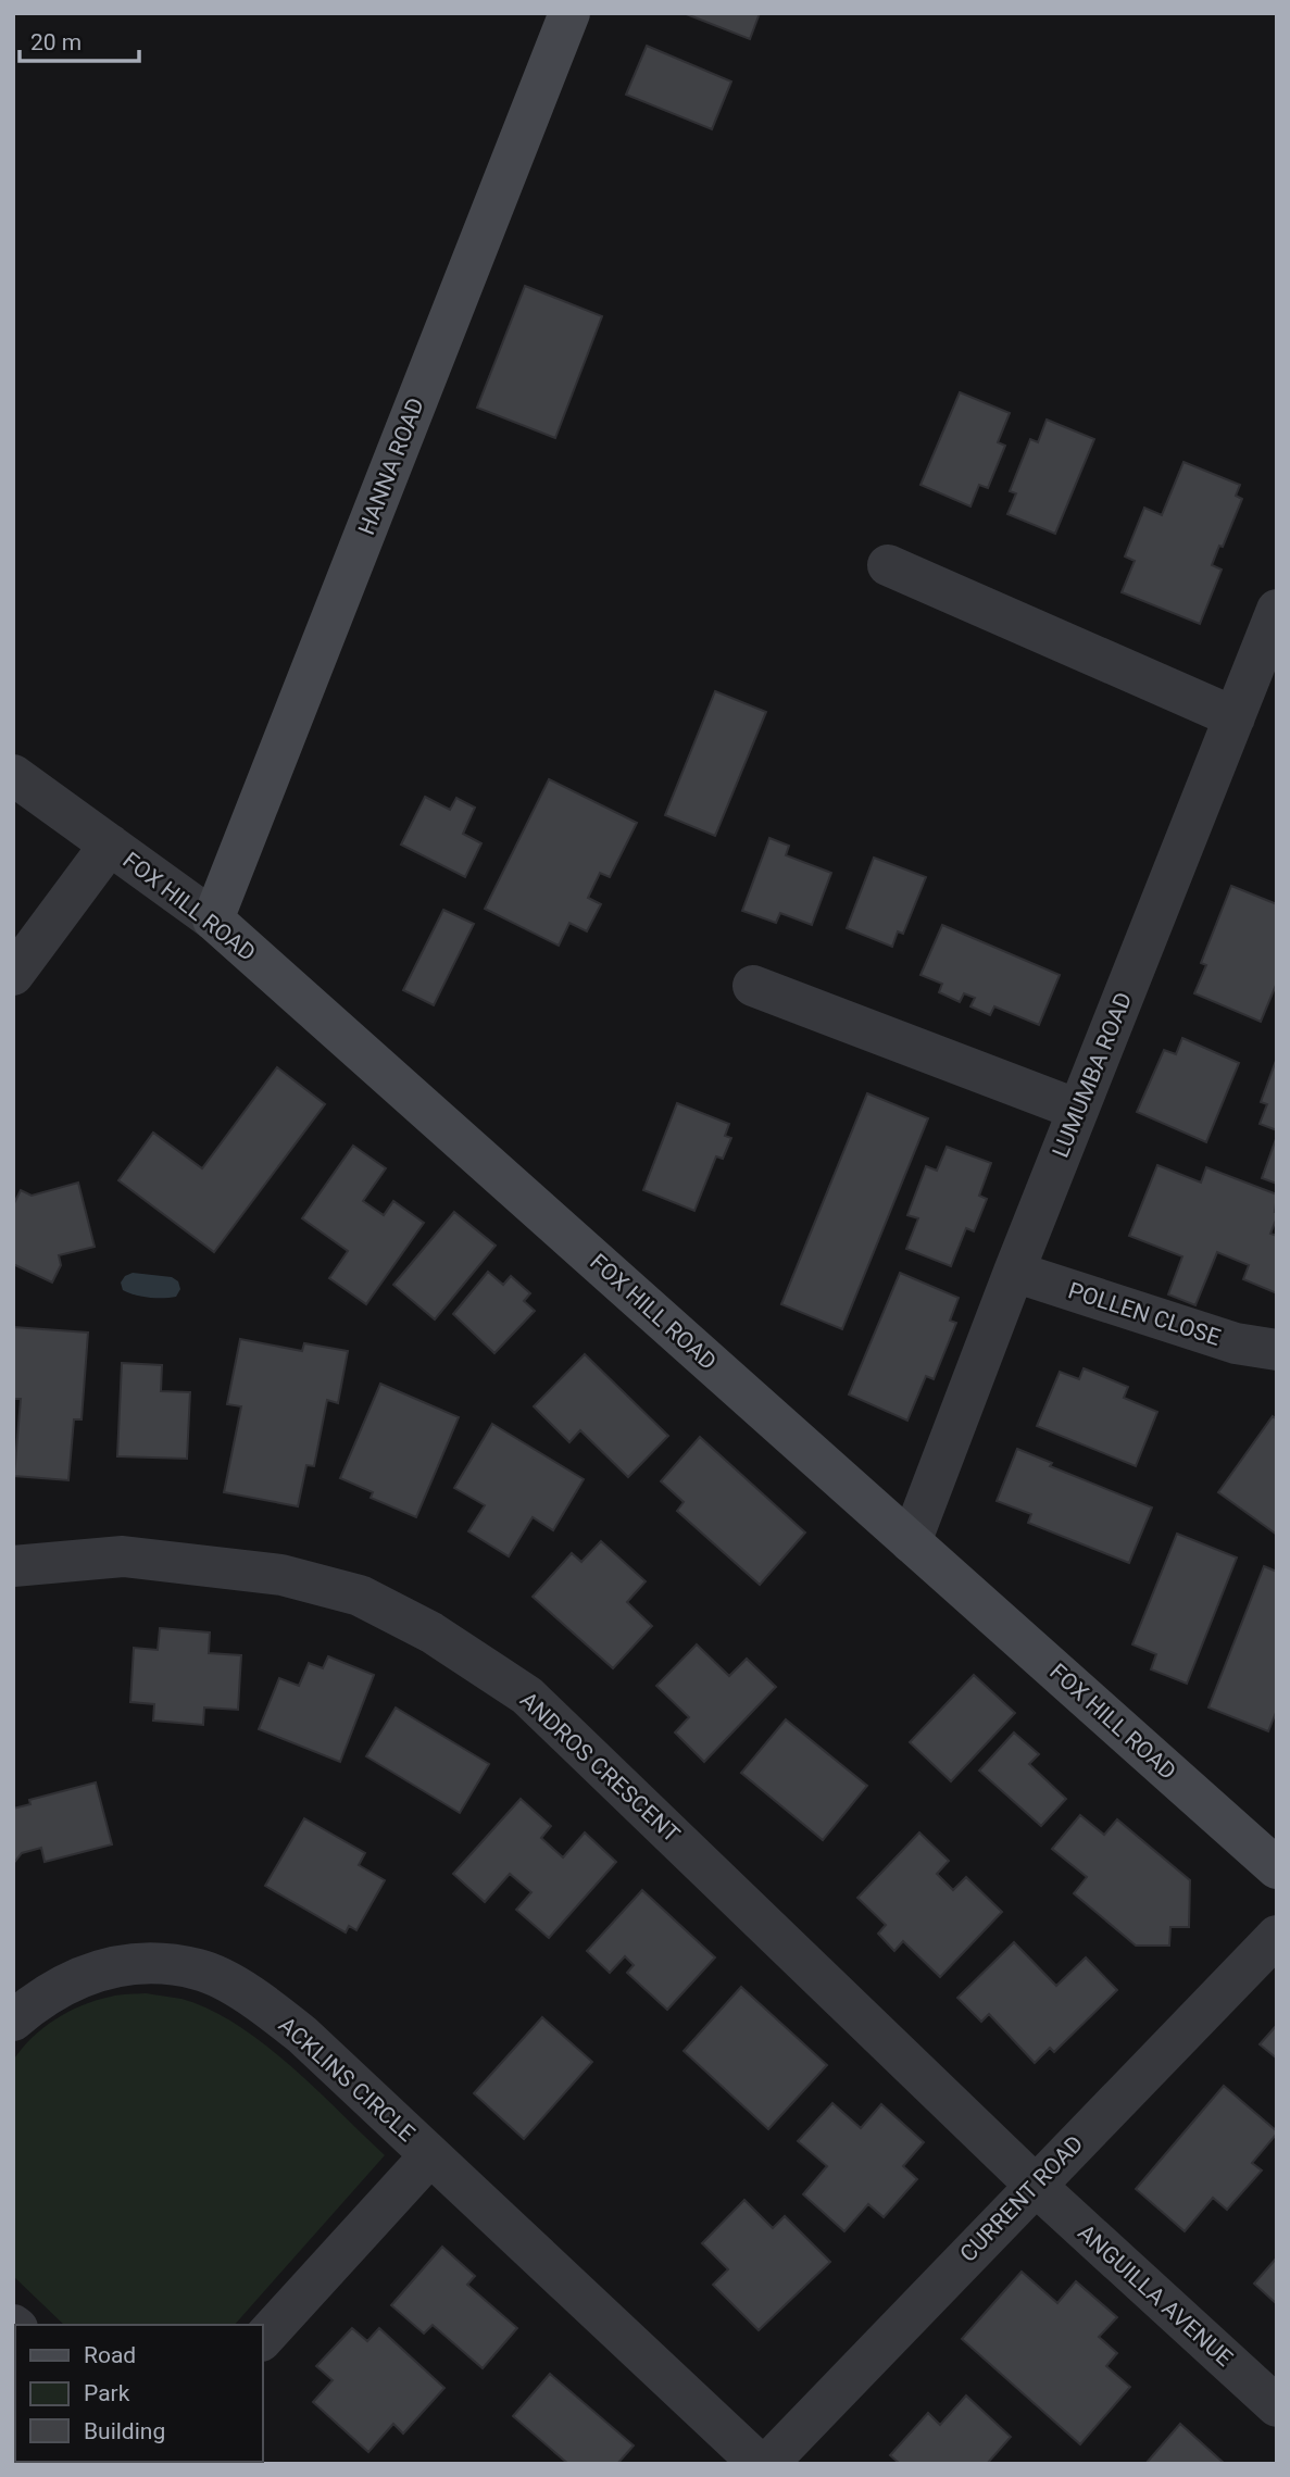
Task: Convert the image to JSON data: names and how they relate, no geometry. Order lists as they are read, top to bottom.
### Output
{
  "streets": {
    "main road": ["HANNA ROAD", "FOX HILL ROAD"],
    "street": [
      "LUMUMBA ROAD",
      "POLLEN CLOSE",
      "ANDROS CRESCENT",
      "ACKLINS CIRCLE",
      "CURRENT ROAD",
      "ANGUILLA AVENUE"
    ]
  },
  "crossings": [
    ["HANNA ROAD", "FOX HILL ROAD"],
    ["FOX HILL ROAD", "LUMUMBA ROAD"],
    ["LUMUMBA ROAD", "POLLEN CLOSE"],
    ["ANDROS CRESCENT", "CURRENT ROAD"],
    ["ANDROS CRESCENT", "ANGUILLA AVENUE"],
    ["CURRENT ROAD", "ANGUILLA AVENUE"]
  ],
  "legend": ["Road", "Park", "Building"],
  "scale_bar": "20 m"
}
